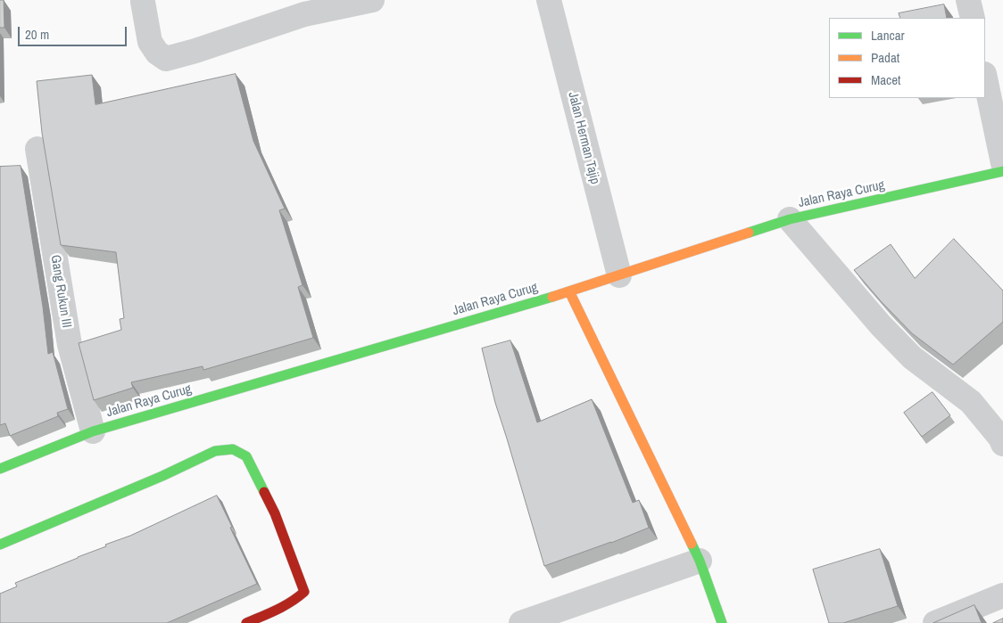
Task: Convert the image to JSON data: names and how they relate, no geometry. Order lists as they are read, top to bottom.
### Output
{
  "streets": {
    "main road": ["Jalan Raya Curug"],
    "street": ["Jalan Herman Tajip", "Gang Rukun III"]
  },
  "crossings": [
    ["Jalan Herman Tajip", "Jalan Raya Curug"],
    ["Jalan Raya Curug", "Gang Rukun III"]
  ],
  "legend": ["Lancar", "Padat", "Macet"],
  "scale_bar": "20 m"
}
